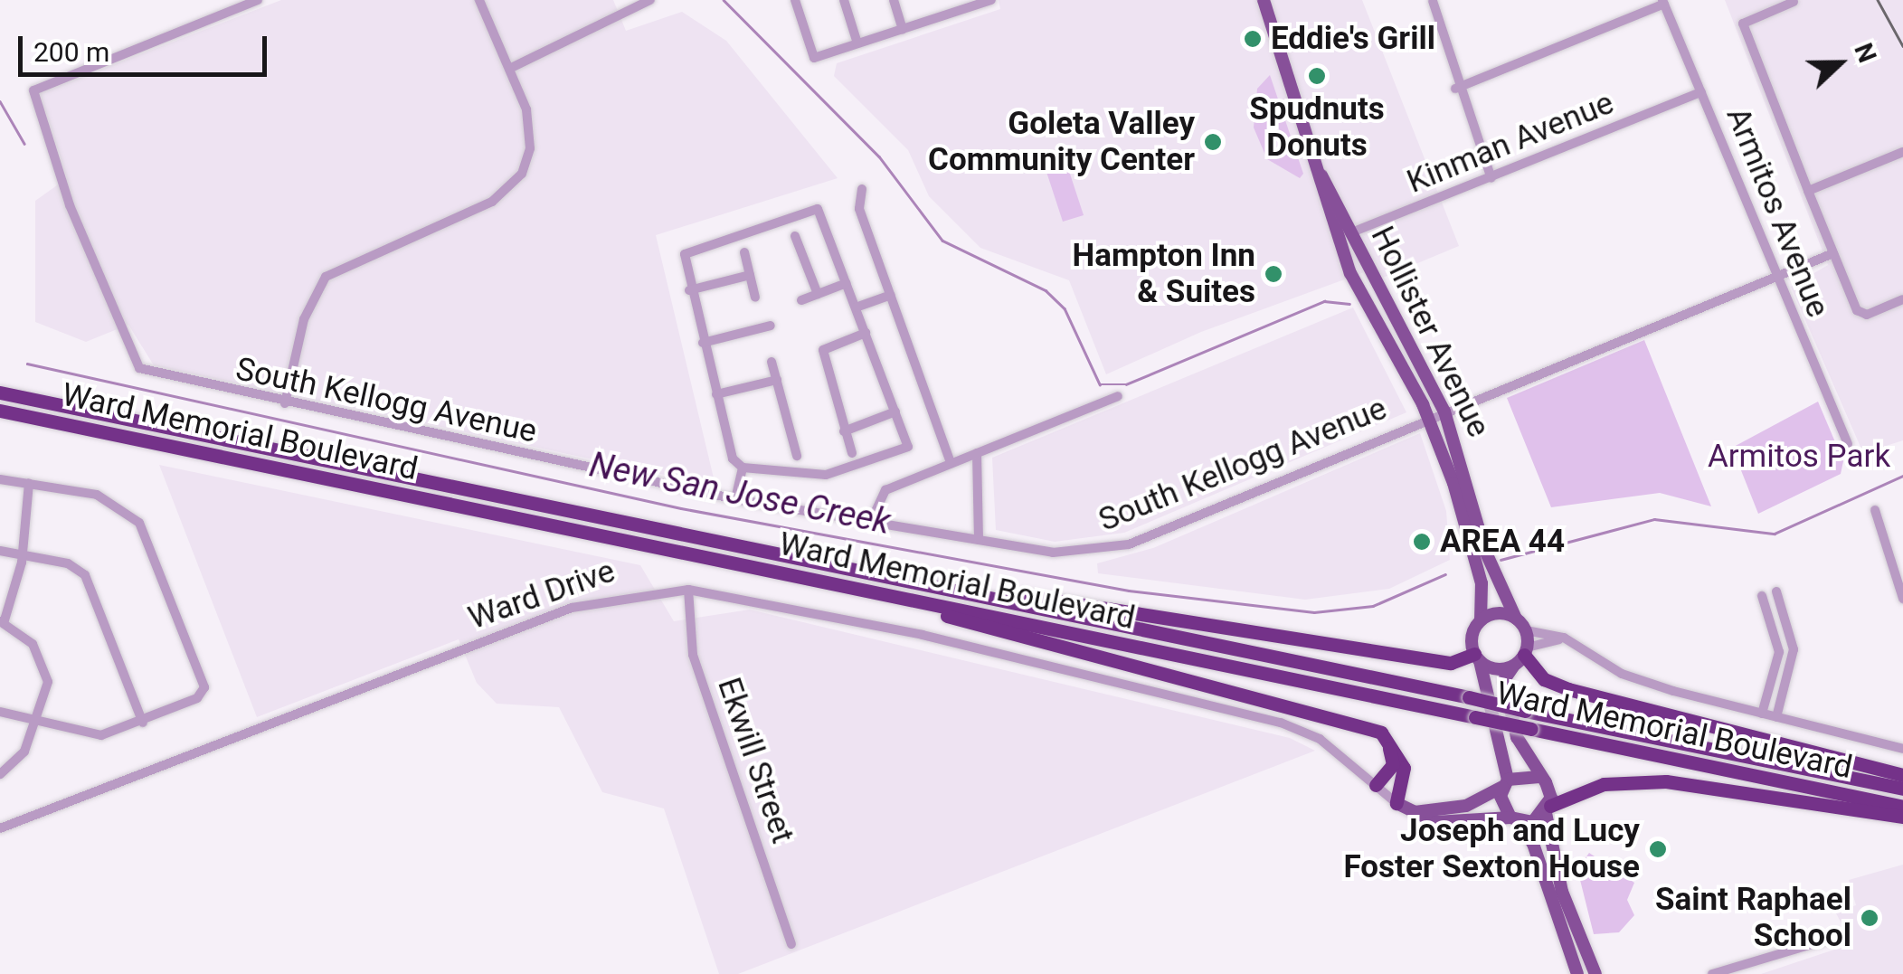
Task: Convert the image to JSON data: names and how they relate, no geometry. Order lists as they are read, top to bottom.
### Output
{
  "streets": {
    "highway": ["Ward Memorial Boulevard"],
    "main road": ["Hollister Avenue", "Ward Drive"],
    "street": [
      "Kinman Avenue",
      "Armitos Avenue",
      "South Kellogg Avenue",
      "Ekwill Street"
    ]
  },
  "crossings": [
    ["Kinman Avenue", "Armitos Avenue"],
    ["Kinman Avenue", "Hollister Avenue"],
    ["Armitos Avenue", "South Kellogg Avenue"],
    ["Hollister Avenue", "South Kellogg Avenue"],
    ["Ward Drive", "Ekwill Street"]
  ],
  "water": ["New San Jose Creek"],
  "parks": ["Armitos Park"],
  "places": [
    "Eddie's Grill",
    "Spudnuts Donuts",
    "Goleta Valley Community Center",
    "Hampton Inn & Suites",
    "AREA 44",
    "Joseph and Lucy Foster Sexton House",
    "Saint Raphael School"
  ],
  "scale_bar": "200 m",
  "north": "right"
}
